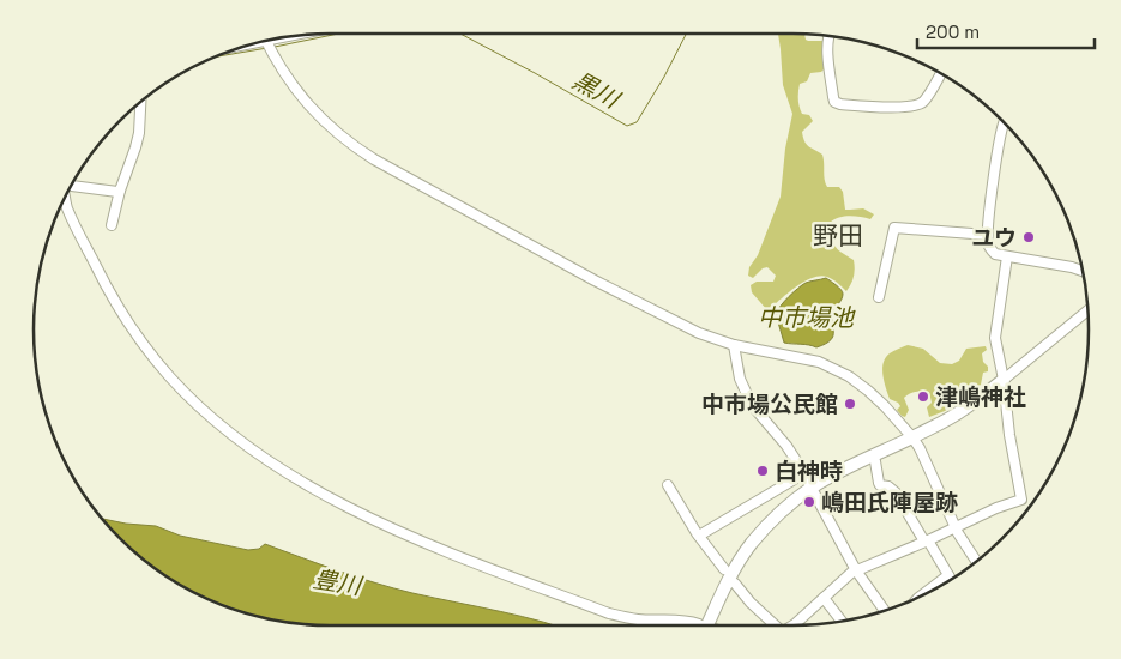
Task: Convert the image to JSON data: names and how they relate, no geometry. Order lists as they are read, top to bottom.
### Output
{
  "districts": ["野田"],
  "water": ["黒川", "中市場池", "豊川"],
  "places": [
    "ユウ",
    "津嶋神社",
    "中市場公民館",
    "白神時",
    "嶋田氏陣屋跡"
  ],
  "scale_bar": "200 m"
}
